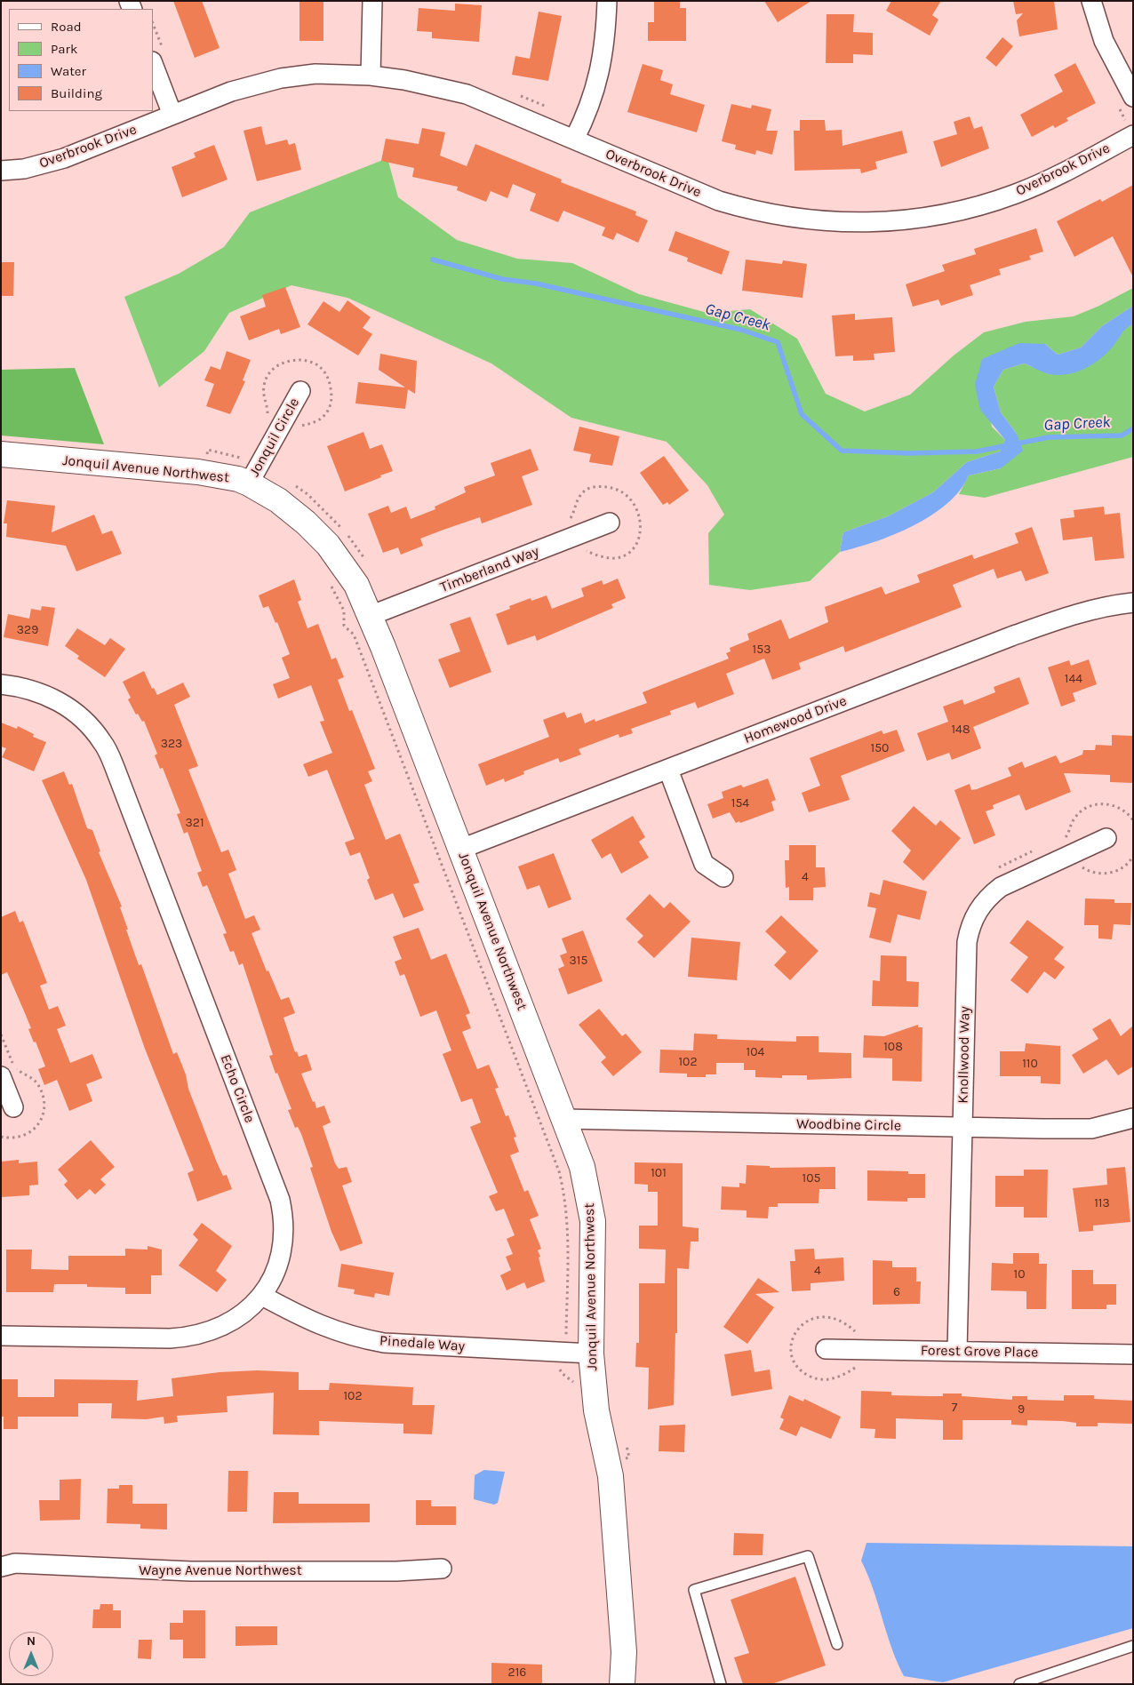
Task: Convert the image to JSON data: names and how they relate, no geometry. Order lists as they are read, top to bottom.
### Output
{
  "streets": {
    "street": [
      "Overbrook Drive",
      "Jonquil Circle",
      "Jonquil Avenue Northwest",
      "Timberland Way",
      "Homewood Drive",
      "Knollwood Way",
      "Echo Circle",
      "Woodbine Circle",
      "Pinedale Way",
      "Forest Grove Place",
      "Wayne Avenue Northwest"
    ]
  },
  "crossings": [
    ["Jonquil Circle", "Jonquil Avenue Northwest"],
    ["Jonquil Avenue Northwest", "Timberland Way"],
    ["Jonquil Avenue Northwest", "Homewood Drive"],
    ["Jonquil Avenue Northwest", "Woodbine Circle"],
    ["Jonquil Avenue Northwest", "Pinedale Way"],
    ["Knollwood Way", "Woodbine Circle"],
    ["Knollwood Way", "Forest Grove Place"],
    ["Echo Circle", "Pinedale Way"]
  ],
  "water": ["Gap Creek"],
  "house_numbers": [
    "329",
    "153",
    "144",
    "148",
    "323",
    "150",
    "154",
    "321",
    "4",
    "315",
    "108",
    "104",
    "102",
    "110",
    "101",
    "105",
    "113",
    "4",
    "10",
    "6",
    "102",
    "7",
    "9",
    "216"
  ],
  "legend": [
    "Road",
    "Park",
    "Water",
    "Building"
  ],
  "north": "top"
}
